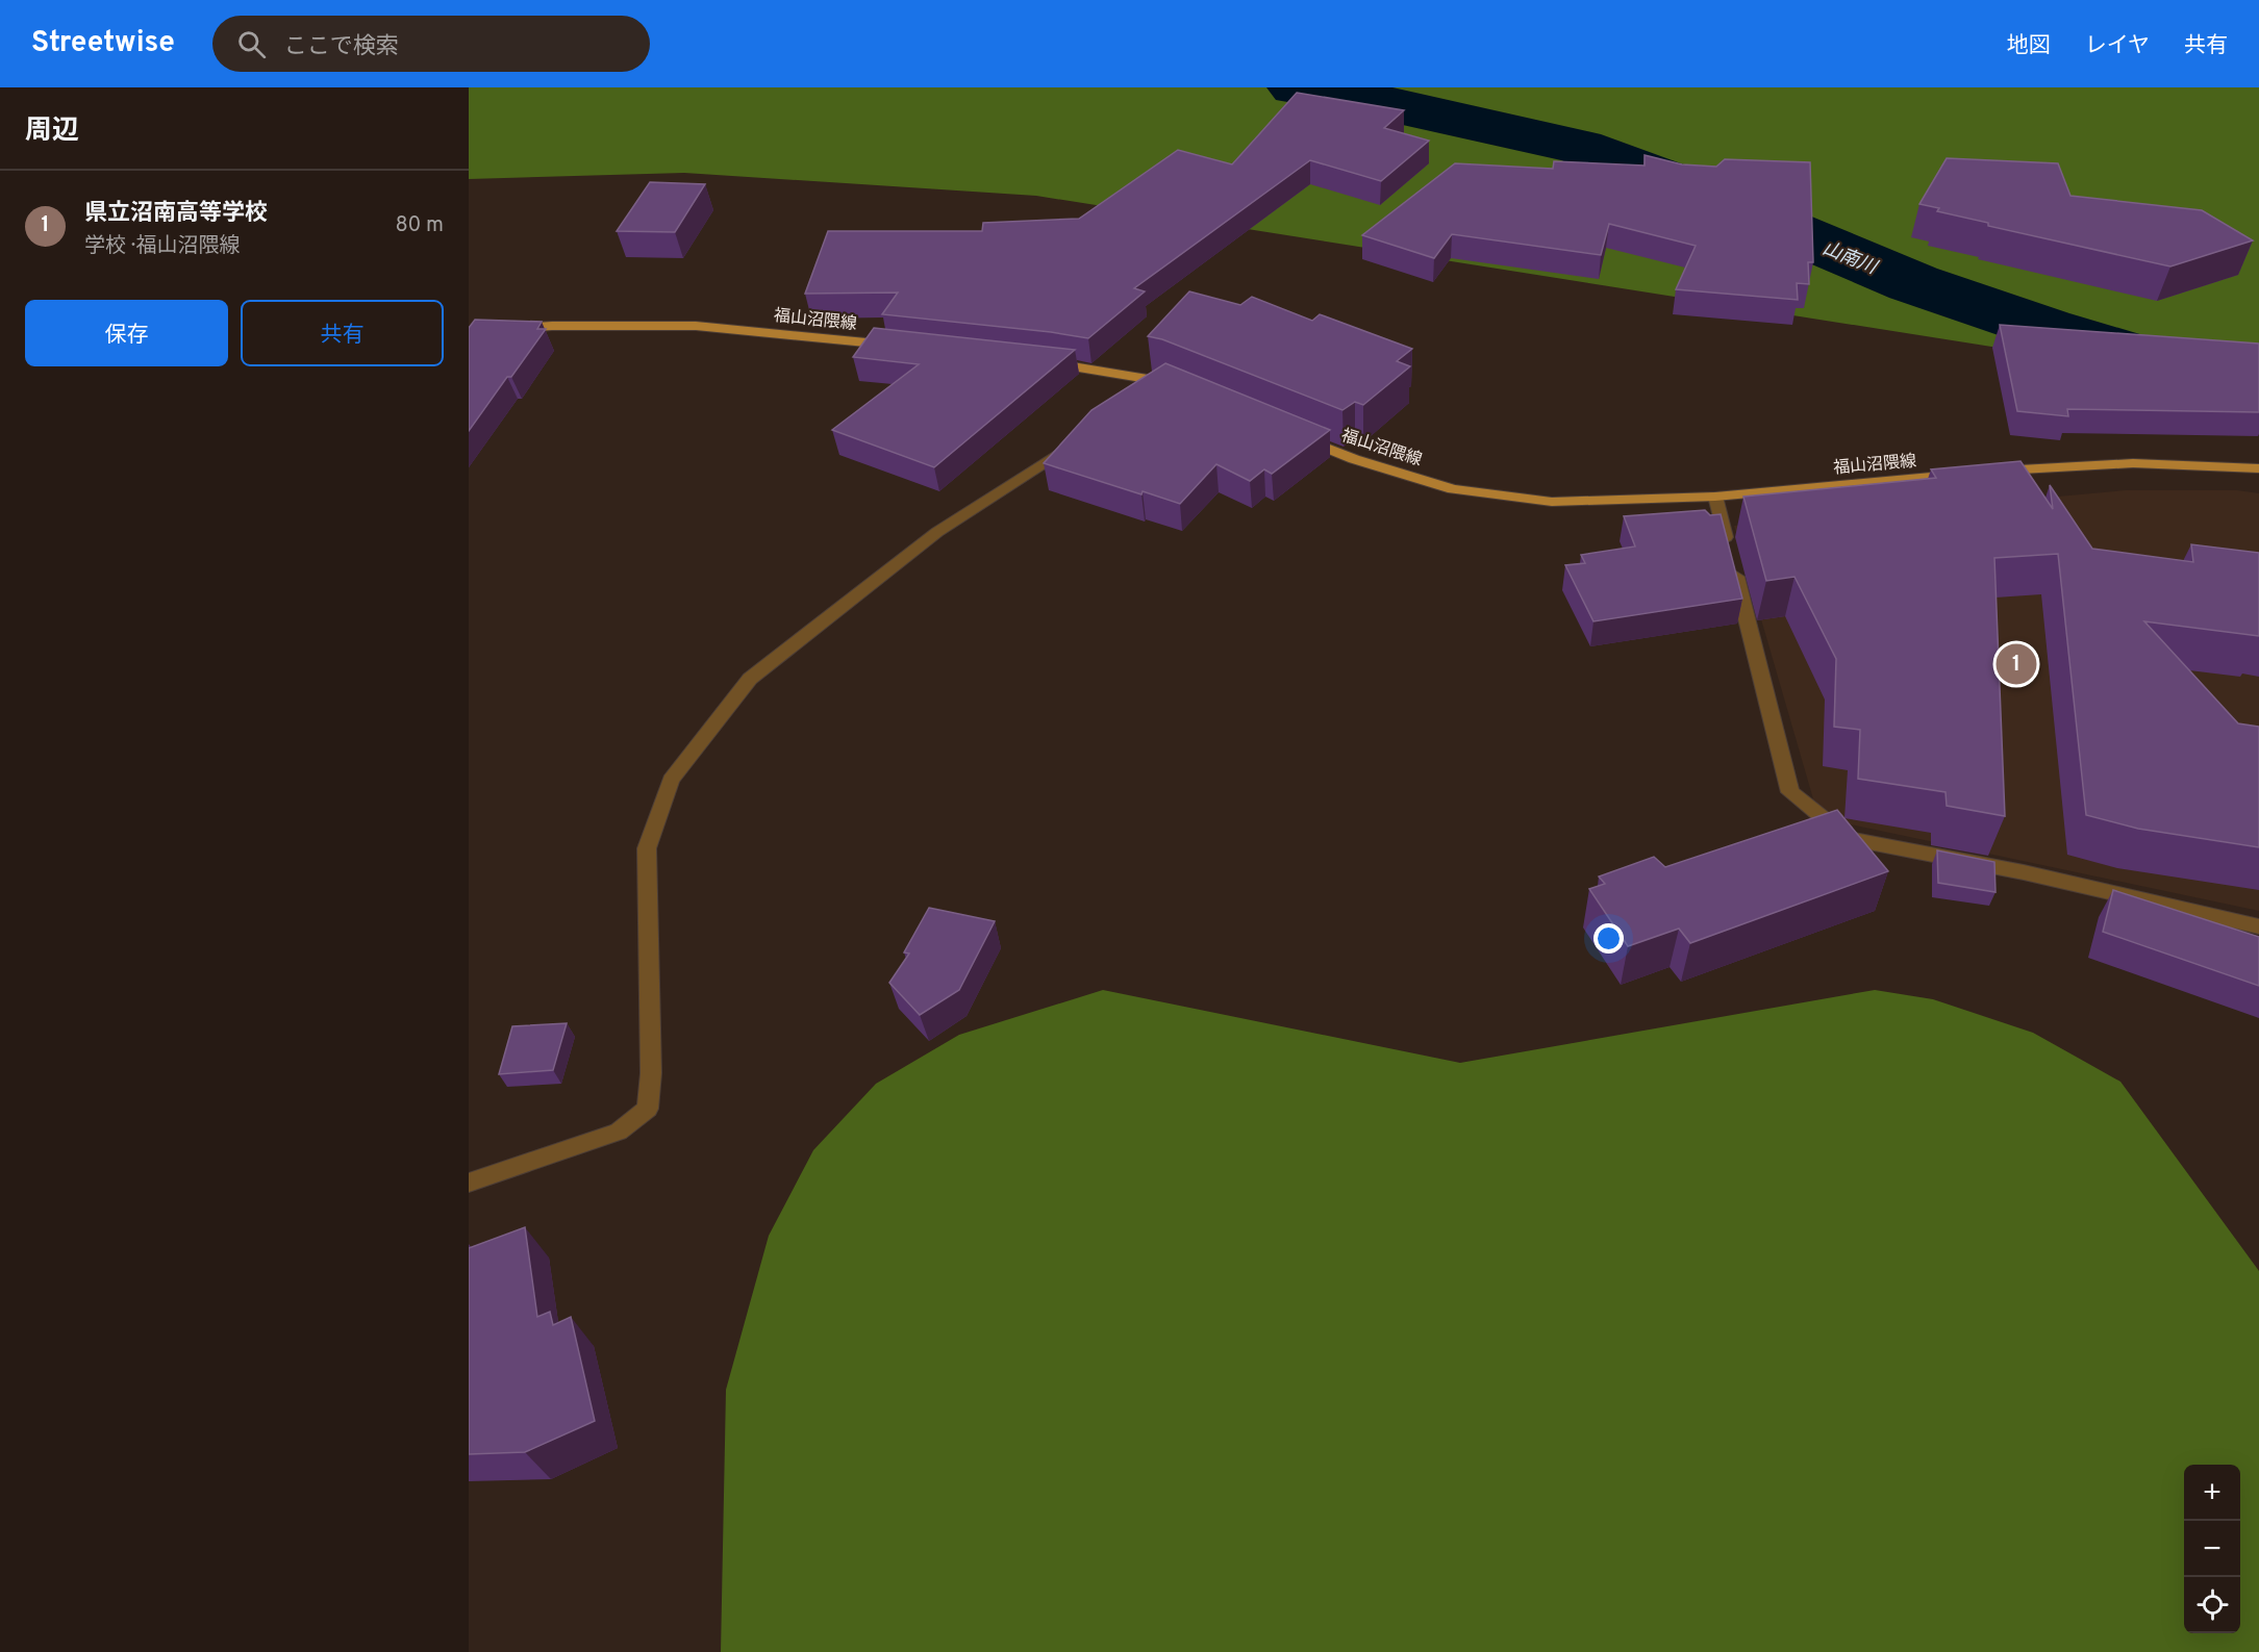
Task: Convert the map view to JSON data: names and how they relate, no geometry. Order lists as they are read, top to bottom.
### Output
{
  "streets": {
    "main road": ["福山沼隈線"]
  },
  "water": ["山南川"],
  "page": {
    "header": "Streetwise",
    "search": "ここで検索",
    "nav": ["地図", "レイヤ", "共有"],
    "heading": "周辺",
    "list": [
      {
        "mark": "1",
        "name": "県立沼南高等学校",
        "note": "学校 · 福山沼隈線",
        "value": "80 m"
      }
    ],
    "buttons": ["保存", "共有"],
    "pins": "1",
    "map_buttons": ["+", "−"]
  }
}
